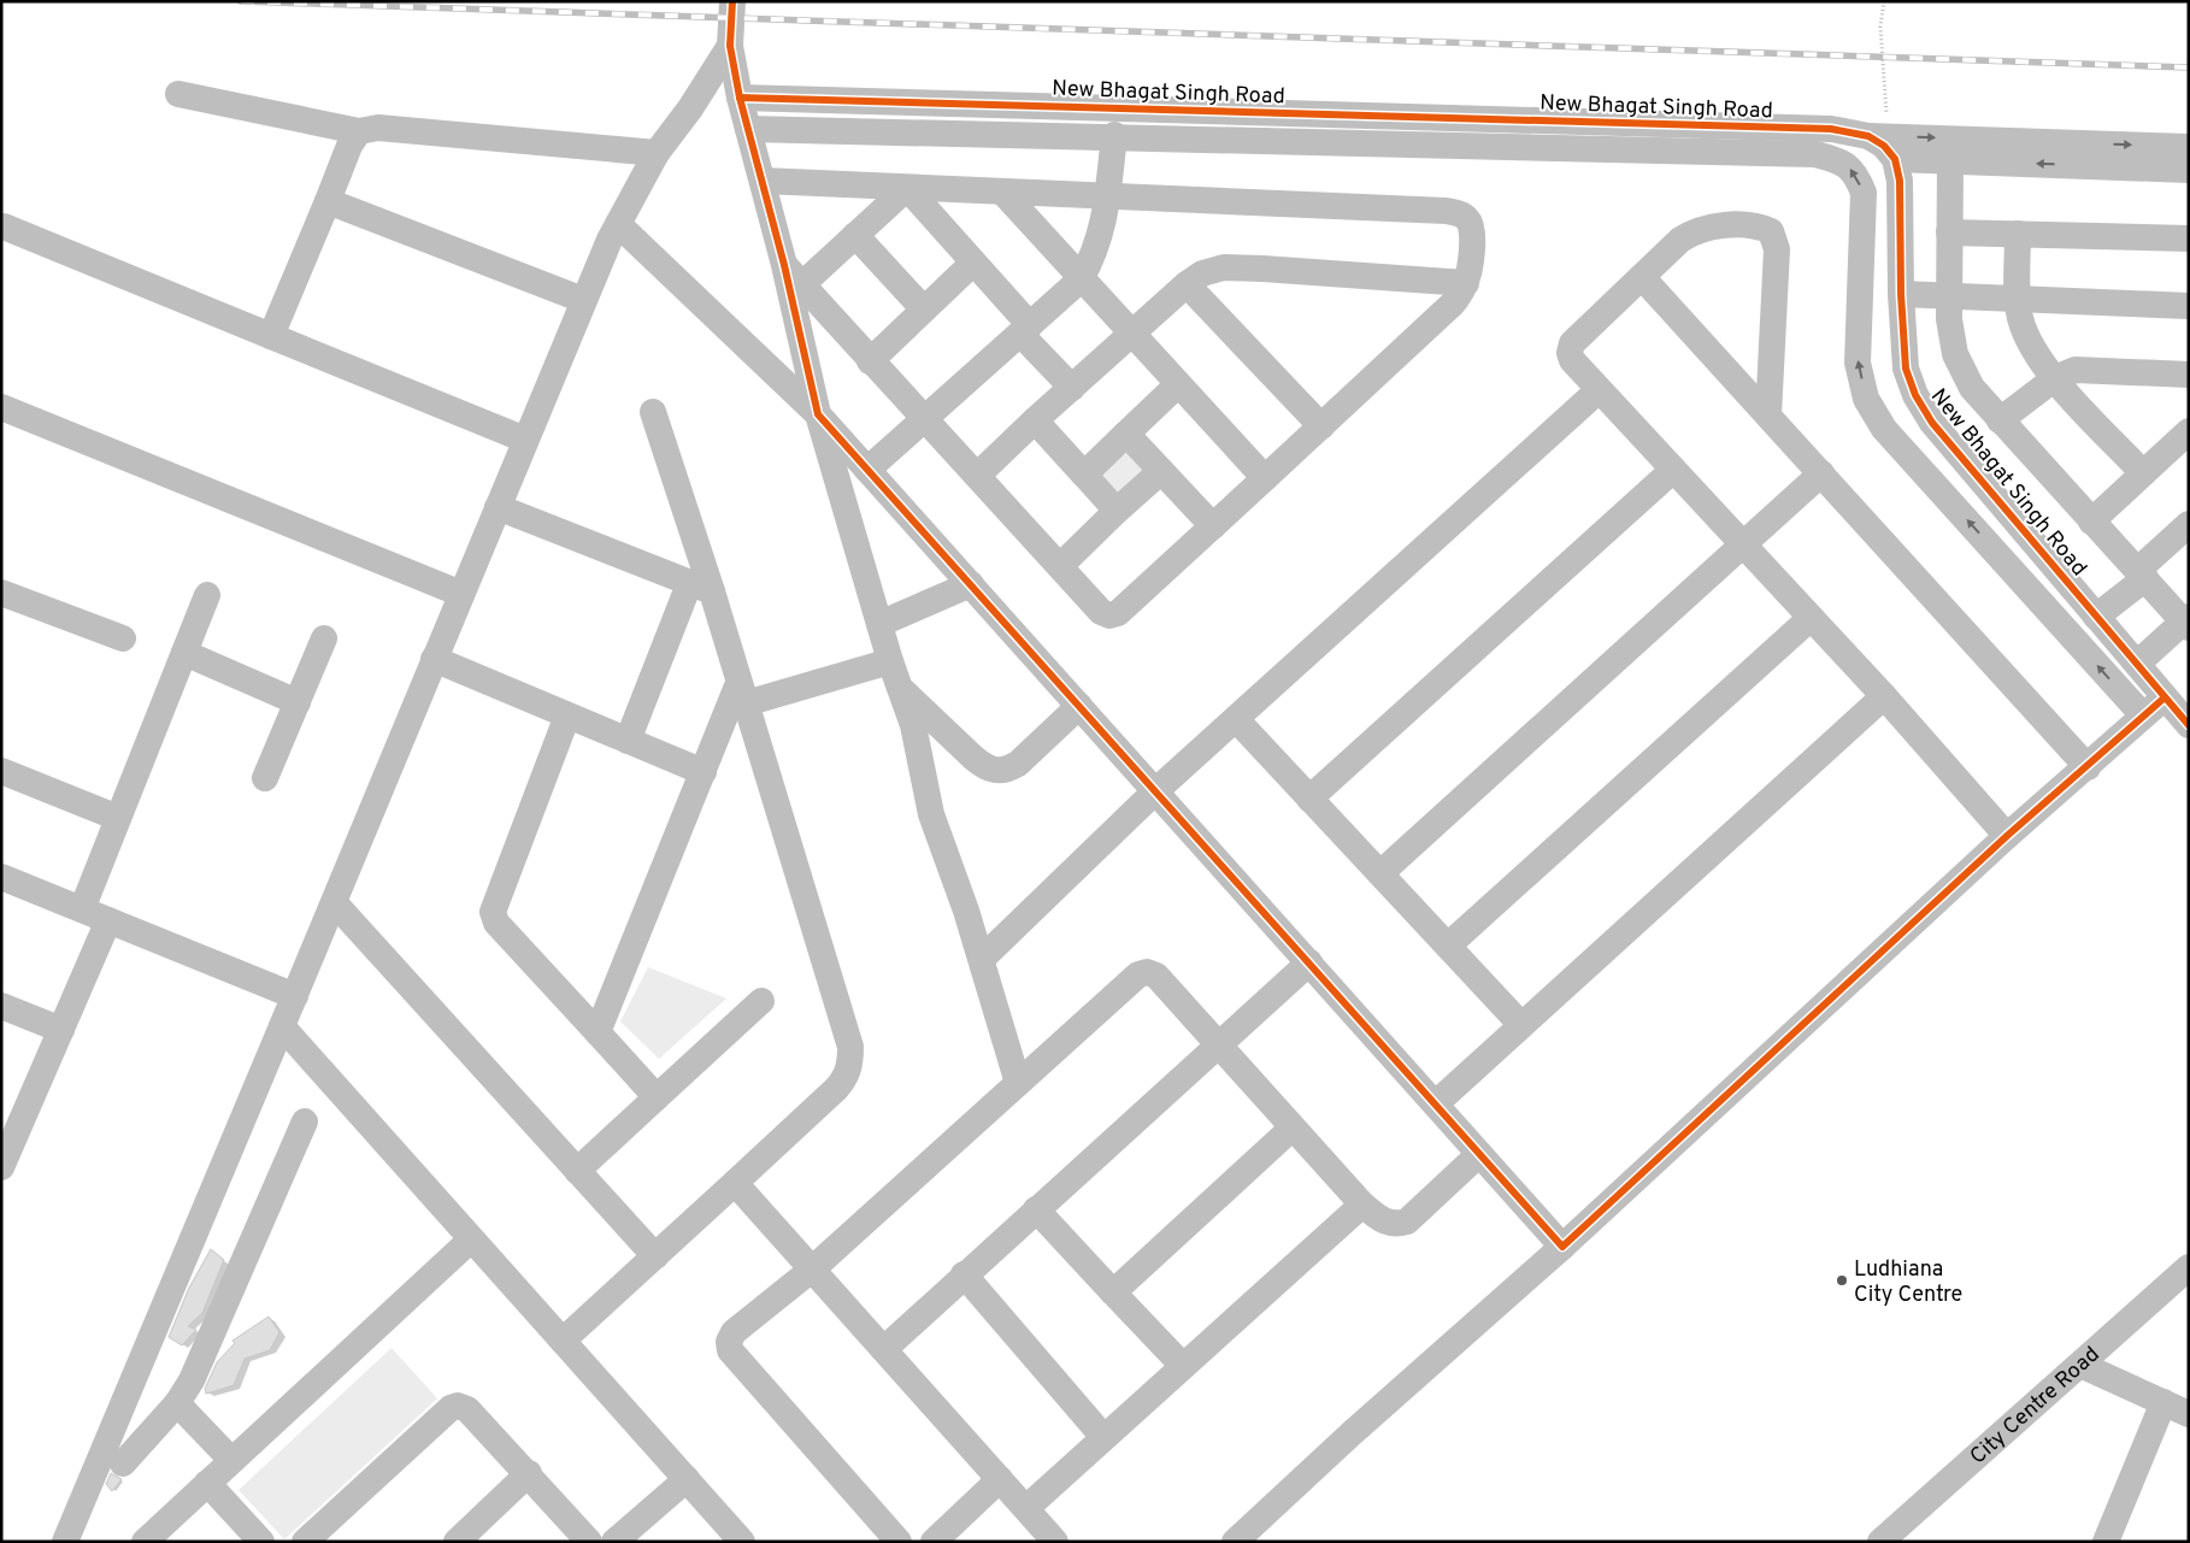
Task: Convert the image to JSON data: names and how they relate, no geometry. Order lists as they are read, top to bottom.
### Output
{
  "streets": {
    "street": ["New Bhagat Singh Road", "City Centre Road"]
  },
  "places": ["Ludhiana City Centre"]
}
